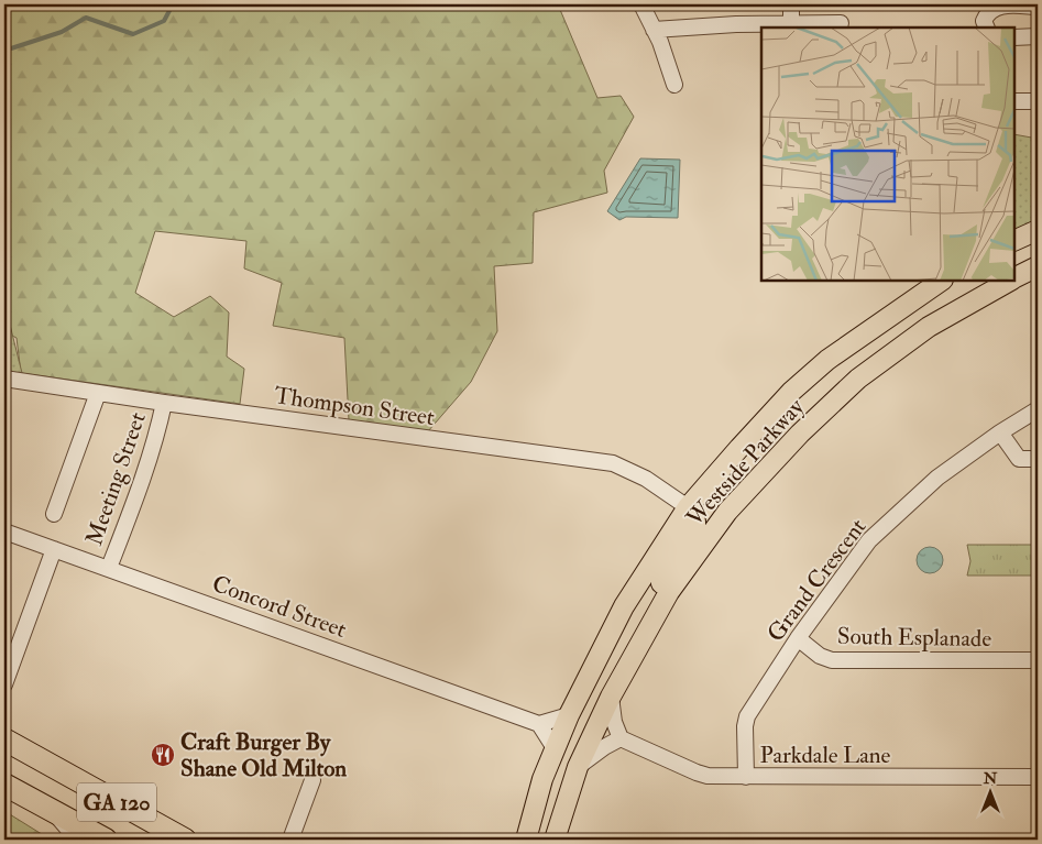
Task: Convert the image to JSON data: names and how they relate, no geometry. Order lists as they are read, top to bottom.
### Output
{
  "streets": {
    "highway": ["GA 120"],
    "main road": ["Westside Parkway"],
    "street": [
      "Thompson Street",
      "Meeting Street",
      "Grand Crescent",
      "Concord Street",
      "South Esplanade",
      "Parkdale Lane"
    ]
  },
  "crossings": [
    ["Thompson Street", "Westside Parkway"],
    ["Thompson Street", "Meeting Street"],
    ["Meeting Street", "Concord Street"],
    ["Grand Crescent", "South Esplanade"],
    ["Grand Crescent", "Parkdale Lane"]
  ],
  "places": {
    "restaurant": ["Craft Burger By Shane Old Milton"]
  },
  "north": "top"
}
